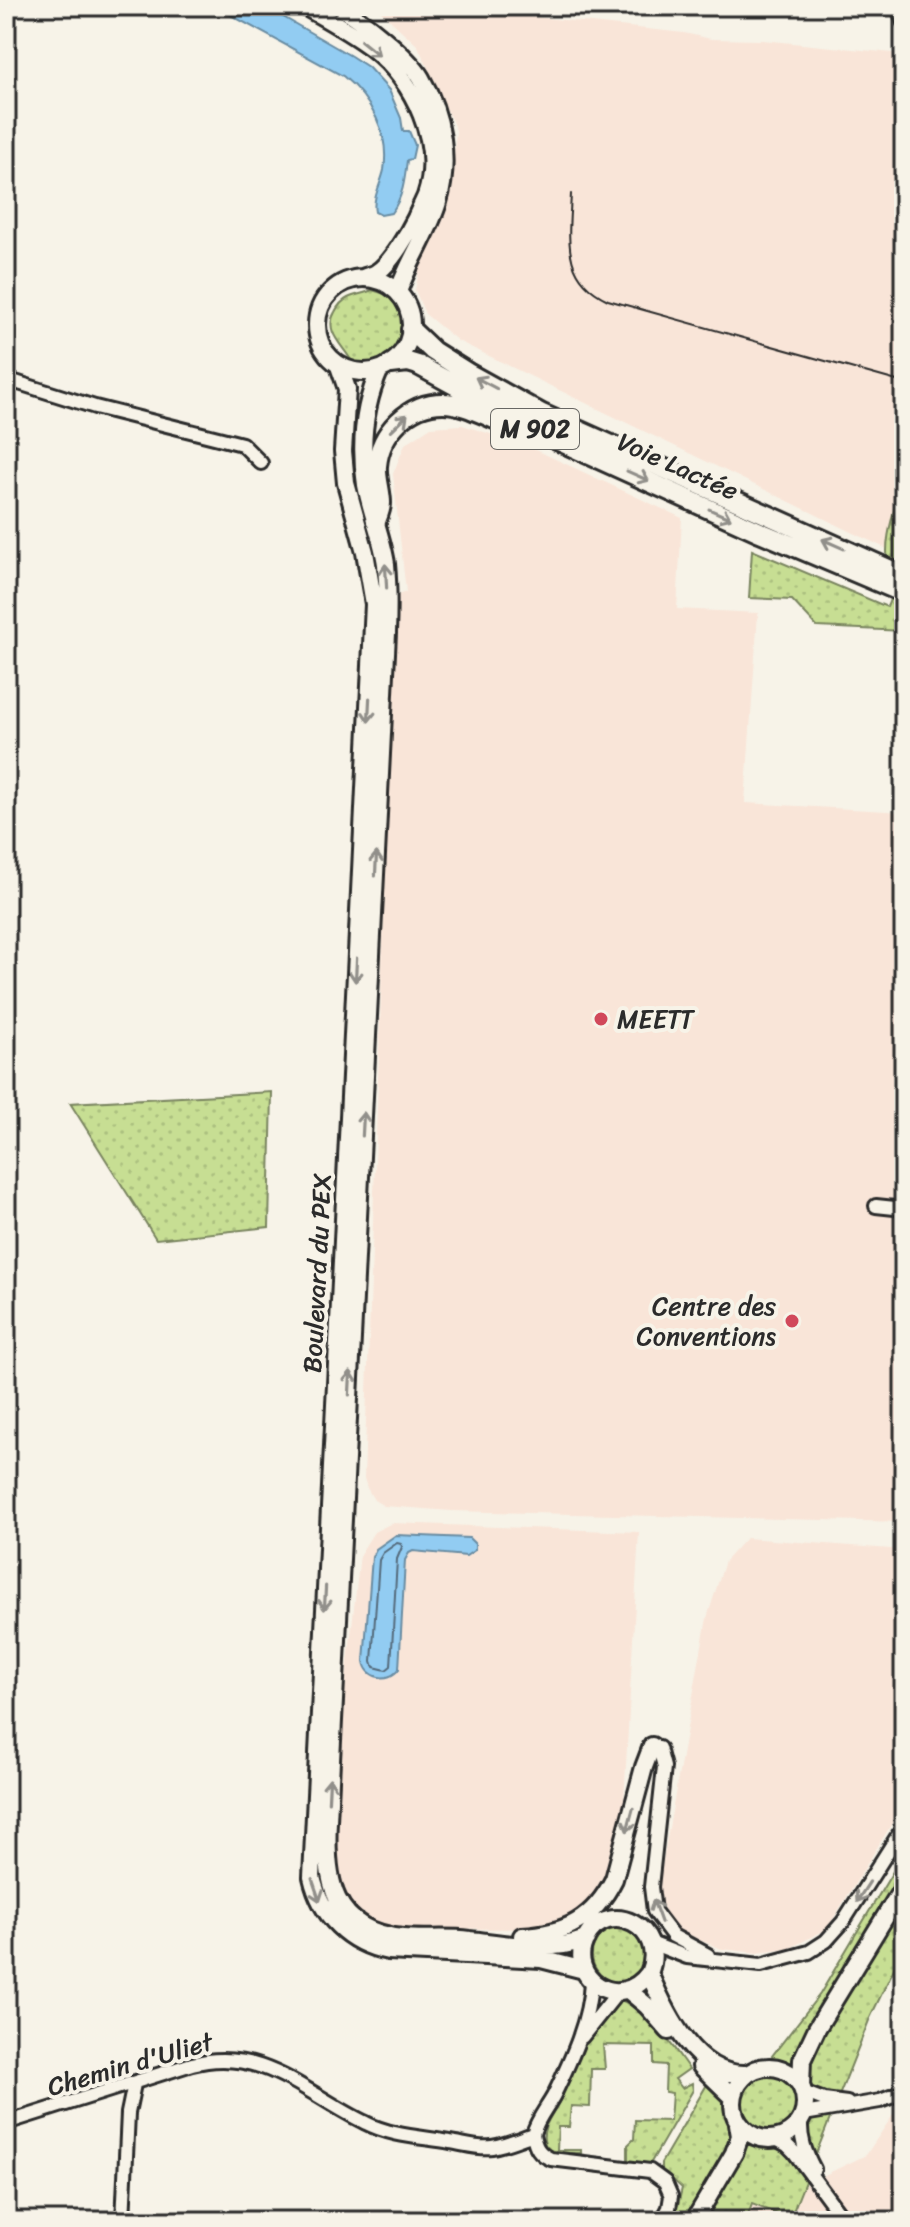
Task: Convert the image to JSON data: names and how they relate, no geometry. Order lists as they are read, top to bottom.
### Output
{
  "streets": {
    "highway": ["M 902", "Voie Lactée"],
    "main road": ["Boulevard du PEX"],
    "street": ["Chemin d'Uliet"]
  },
  "crossings": [
    ["Voie Lactée", "Boulevard du PEX"]
  ],
  "places": ["MEETT", "Centre des Conventions"]
}
